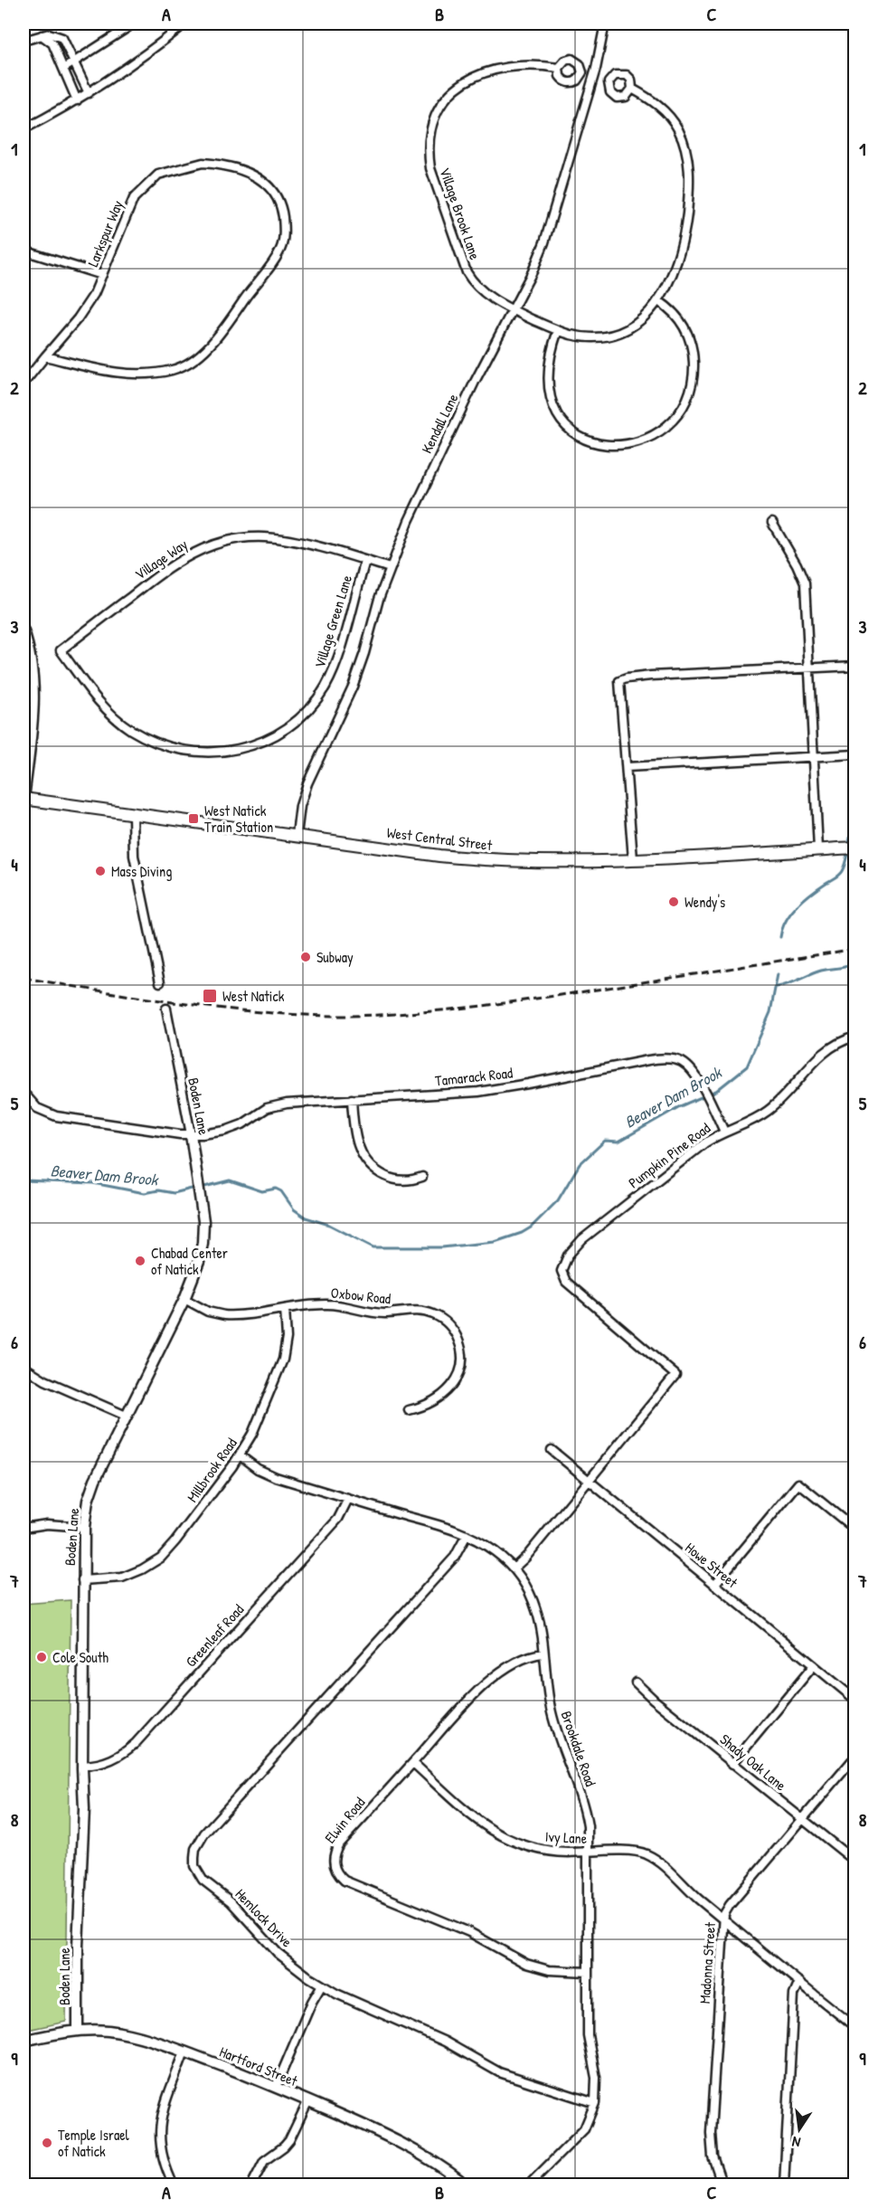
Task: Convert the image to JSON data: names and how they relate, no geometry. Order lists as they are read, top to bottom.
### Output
{
  "streets": {
    "main road": ["West Central Street"],
    "street": [
      "Village Brook Lane",
      "Larkspur Way",
      "Kendall Lane",
      "Village Way",
      "Village Green Lane",
      "Tamarack Road",
      "Boden Lane",
      "Pumpkin Pine Road",
      "Oxbow Road",
      "Millbrook Road",
      "Howe Street",
      "Greenleaf Road",
      "Brookdale Road",
      "Shady Oak Lane",
      "Elwin Road",
      "Ivy Lane",
      "Hemlock Drive",
      "Madonna Street",
      "Hartford Street"
    ]
  },
  "crossings": [
    ["Village Brook Lane", "Kendall Lane"],
    ["Kendall Lane", "Village Way"],
    ["Kendall Lane", "West Central Street"],
    ["Village Way", "Village Green Lane"],
    ["Tamarack Road", "Boden Lane"],
    ["Tamarack Road", "Pumpkin Pine Road"],
    ["Boden Lane", "Oxbow Road"],
    ["Boden Lane", "Millbrook Road"],
    ["Boden Lane", "Greenleaf Road"],
    ["Boden Lane", "Hartford Street"],
    ["Pumpkin Pine Road", "Howe Street"],
    ["Oxbow Road", "Millbrook Road"],
    ["Millbrook Road", "Brookdale Road"],
    ["Greenleaf Road", "Brookdale Road"],
    ["Brookdale Road", "Elwin Road"],
    ["Brookdale Road", "Ivy Lane"],
    ["Brookdale Road", "Hemlock Drive"],
    ["Shady Oak Lane", "Madonna Street"],
    ["Elwin Road", "Ivy Lane"],
    ["Ivy Lane", "Madonna Street"]
  ],
  "water": ["Beaver Dam Brook"],
  "places": {
    "transit": ["West Natick Train Station", "West Natick"],
    "other": [
      "Mass Diving",
      "Wendy's",
      "Subway",
      "Chabad Center of Natick",
      "Cole South",
      "Temple Israel of Natick"
    ]
  },
  "north": "bottom",
  "grid": {
    "columns": ["A", "B", "C"],
    "rows": [
      "1",
      "2",
      "3",
      "4",
      "5",
      "6",
      "7",
      "8",
      "9"
    ]
  }
}
